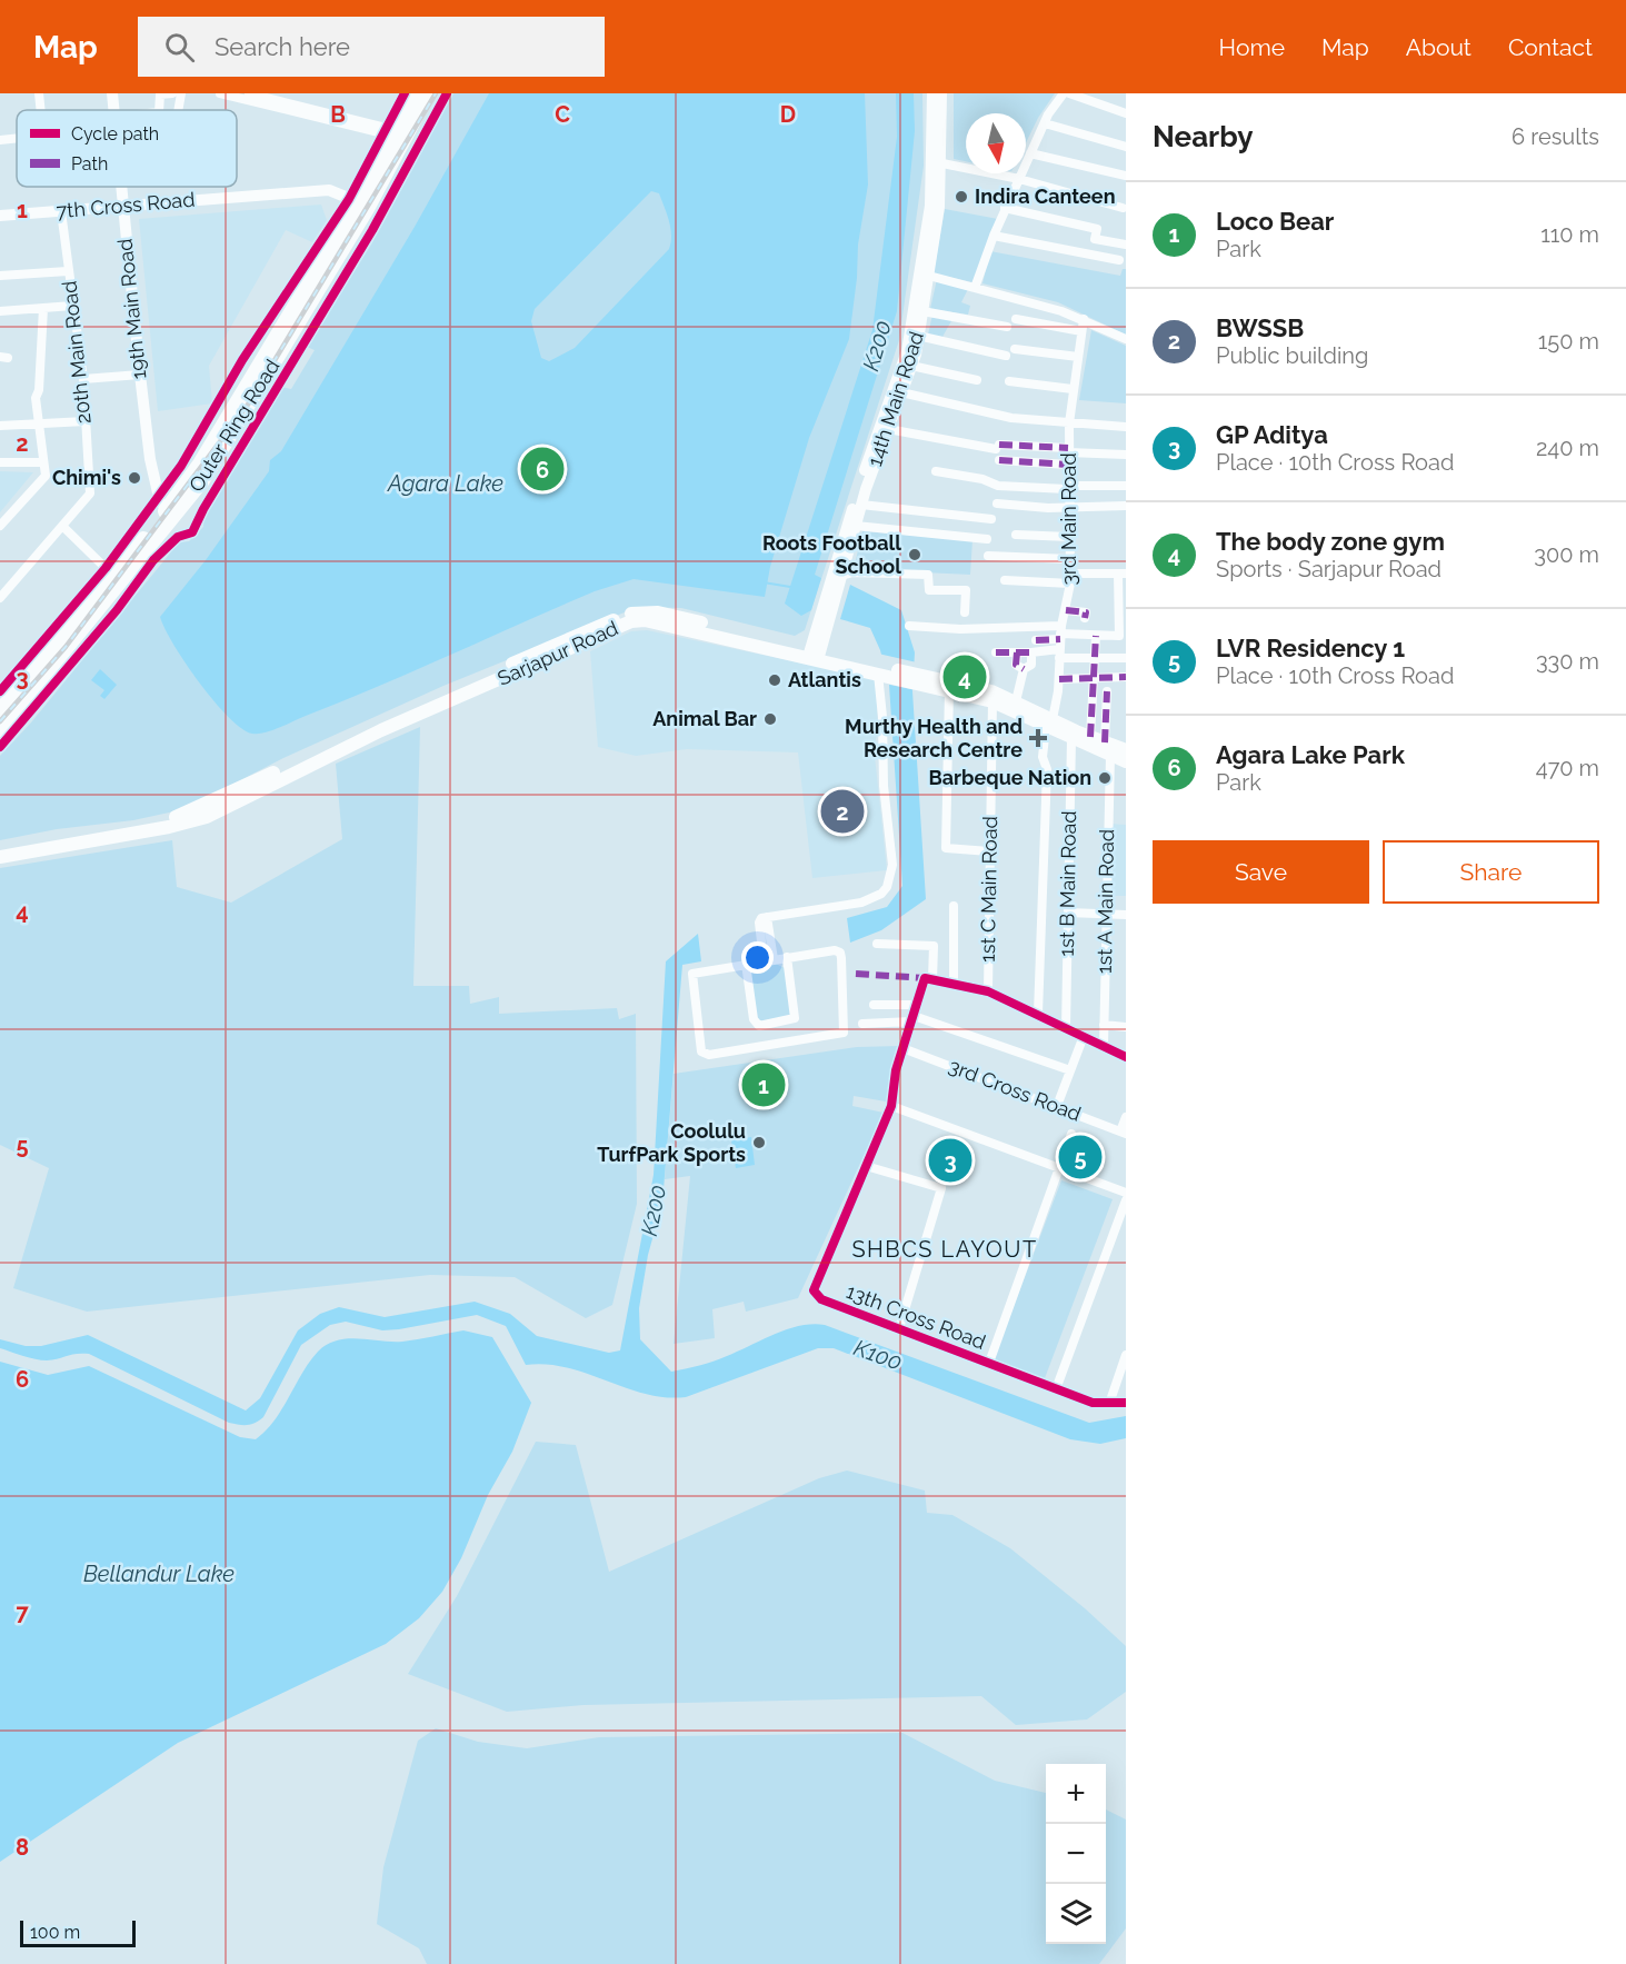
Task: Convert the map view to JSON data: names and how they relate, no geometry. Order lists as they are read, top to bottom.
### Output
{
  "streets": {
    "highway": ["Outer Ring Road"],
    "main road": ["Sarjapur Road"],
    "street": [
      "7th Cross Road",
      "19th Main Road",
      "20th Main Road",
      "14th Main Road",
      "3rd Main Road",
      "1st B Main Road",
      "1st C Main Road",
      "1st A Main Road",
      "3rd Cross Road",
      "13th Cross Road"
    ]
  },
  "crossings": [
    ["7th Cross Road", "19th Main Road"],
    ["7th Cross Road", "20th Main Road"],
    ["7th Cross Road", "Outer Ring Road"],
    ["19th Main Road", "Outer Ring Road"],
    ["14th Main Road", "Sarjapur Road"],
    ["3rd Main Road", "Sarjapur Road"],
    ["3rd Main Road", "1st C Main Road"],
    ["Sarjapur Road", "1st B Main Road"],
    ["Sarjapur Road", "1st C Main Road"],
    ["Sarjapur Road", "1st A Main Road"],
    ["1st B Main Road", "1st C Main Road"],
    ["1st C Main Road", "1st A Main Road"],
    ["3rd Cross Road", "13th Cross Road"]
  ],
  "districts": ["SHBCS LAYOUT"],
  "water": [
    "K200",
    "Agara Lake",
    "K100",
    "Bellandur Lake"
  ],
  "places": {
    "other": [
      "Indira Canteen",
      "Chimi's",
      "Roots Football School",
      "Atlantis",
      "Animal Bar",
      "Barbeque Nation",
      "Coolulu TurfPark Sports"
    ],
    "health": ["Murthy Health and Research Centre"]
  },
  "legend": ["Cycle path", "Path"],
  "scale_bar": "100 m",
  "north": "bottom",
  "page": {
    "header": "Map",
    "search": "Search here",
    "nav": [
      "Home",
      "Map",
      "About",
      "Contact"
    ],
    "heading": ["Nearby", "6 results"],
    "list": [
      {
        "mark": "1",
        "name": "Loco Bear",
        "note": "Park",
        "value": "110 m"
      },
      {
        "mark": "2",
        "name": "BWSSB",
        "note": "Public building",
        "value": "150 m"
      },
      {
        "mark": "3",
        "name": "GP Aditya",
        "note": "Place · 10th Cross Road",
        "value": "240 m"
      },
      {
        "mark": "4",
        "name": "The body zone gym",
        "note": "Sports · Sarjapur Road",
        "value": "300 m"
      },
      {
        "mark": "5",
        "name": "LVR Residency 1",
        "note": "Place · 10th Cross Road",
        "value": "330 m"
      },
      {
        "mark": "6",
        "name": "Agara Lake Park",
        "note": "Park",
        "value": "470 m"
      }
    ],
    "pins": [
      "6",
      "4",
      "2",
      "1",
      "5",
      "3"
    ],
    "buttons": ["Save", "Share"],
    "map_buttons": ["+", "−"],
    "scale": "100 m"
  },
  "grid": {
    "columns": ["B", "C", "D"],
    "rows": [
      "1",
      "2",
      "3",
      "4",
      "5",
      "6",
      "7",
      "8"
    ]
  }
}
